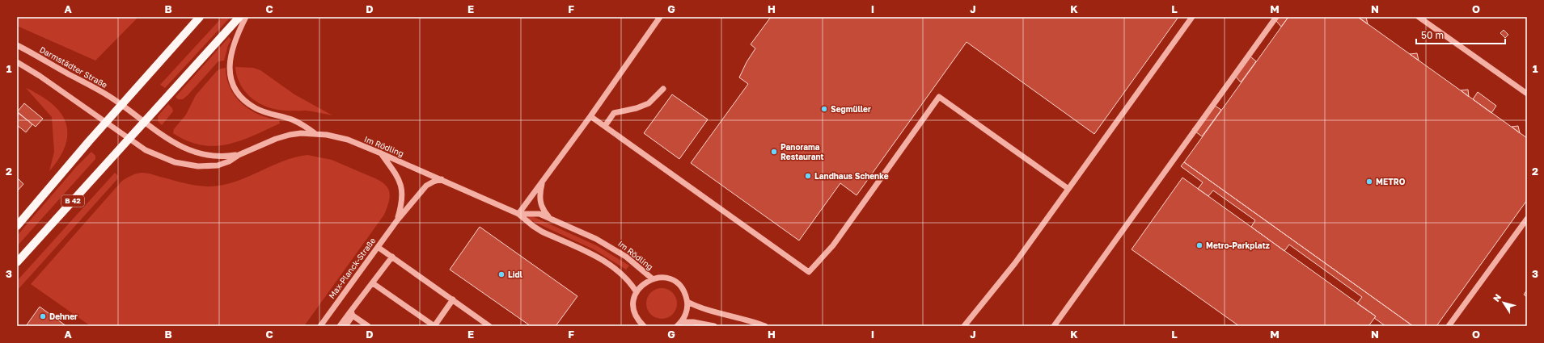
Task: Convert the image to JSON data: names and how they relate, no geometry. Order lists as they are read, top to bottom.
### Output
{
  "streets": {
    "main road": ["B 42"],
    "street": ["Darmstädter Straße", "Im Rödling", "Max-Planck-Straße"]
  },
  "crossings": [
    ["Darmstädter Straße", "Im Rödling"],
    ["Darmstädter Straße", "B 42"],
    ["Im Rödling", "B 42"],
    ["Im Rödling", "Max-Planck-Straße"]
  ],
  "places": [
    "Segmüller",
    "Panorama Restaurant",
    "Landhaus Schenke",
    "METRO",
    "Metro-Parkplatz",
    "Lidl",
    "Dehner"
  ],
  "scale_bar": "50 m",
  "north": "top left",
  "grid": {
    "columns": [
      "A",
      "B",
      "C",
      "D",
      "E",
      "F",
      "G",
      "H",
      "I",
      "J",
      "K",
      "L",
      "M",
      "N",
      "O"
    ],
    "rows": ["1", "2", "3"]
  }
}
